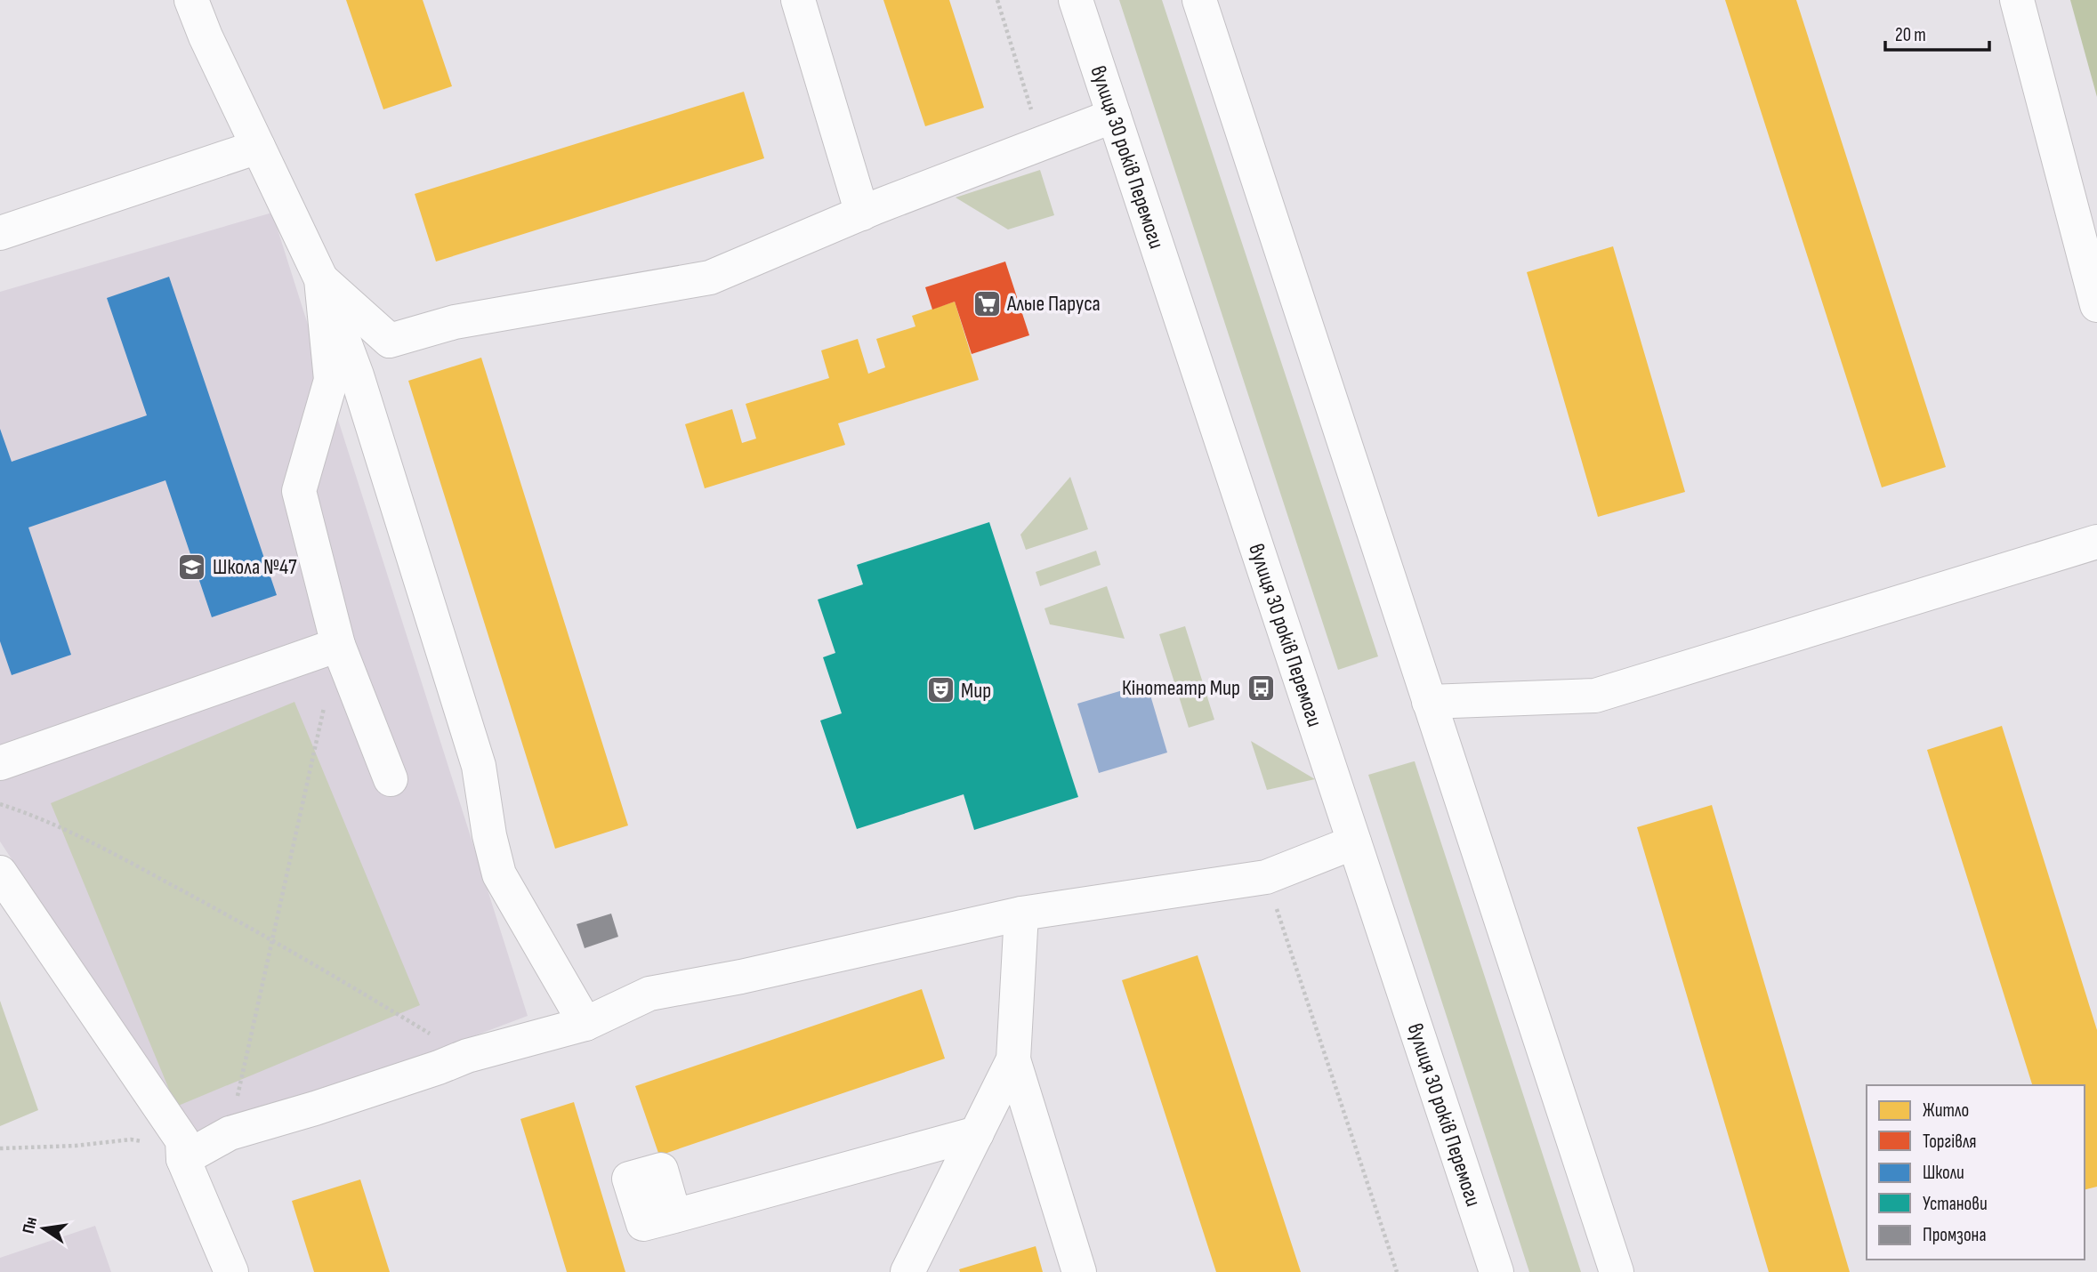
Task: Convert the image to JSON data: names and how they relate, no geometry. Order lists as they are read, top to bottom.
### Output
{
  "streets": {
    "street": ["вулиця 30 років Перемоги"]
  },
  "places": {
    "supermarket": ["Алые Паруса"],
    "school or university": ["Школа №47"],
    "bus stop": ["Кінотеатр Мир"],
    "theatre": ["Мир"]
  },
  "legend": [
    "Житло",
    "Торгівля",
    "Школи",
    "Установи",
    "Промзона"
  ],
  "scale_bar": "20 m",
  "north": "left"
}
